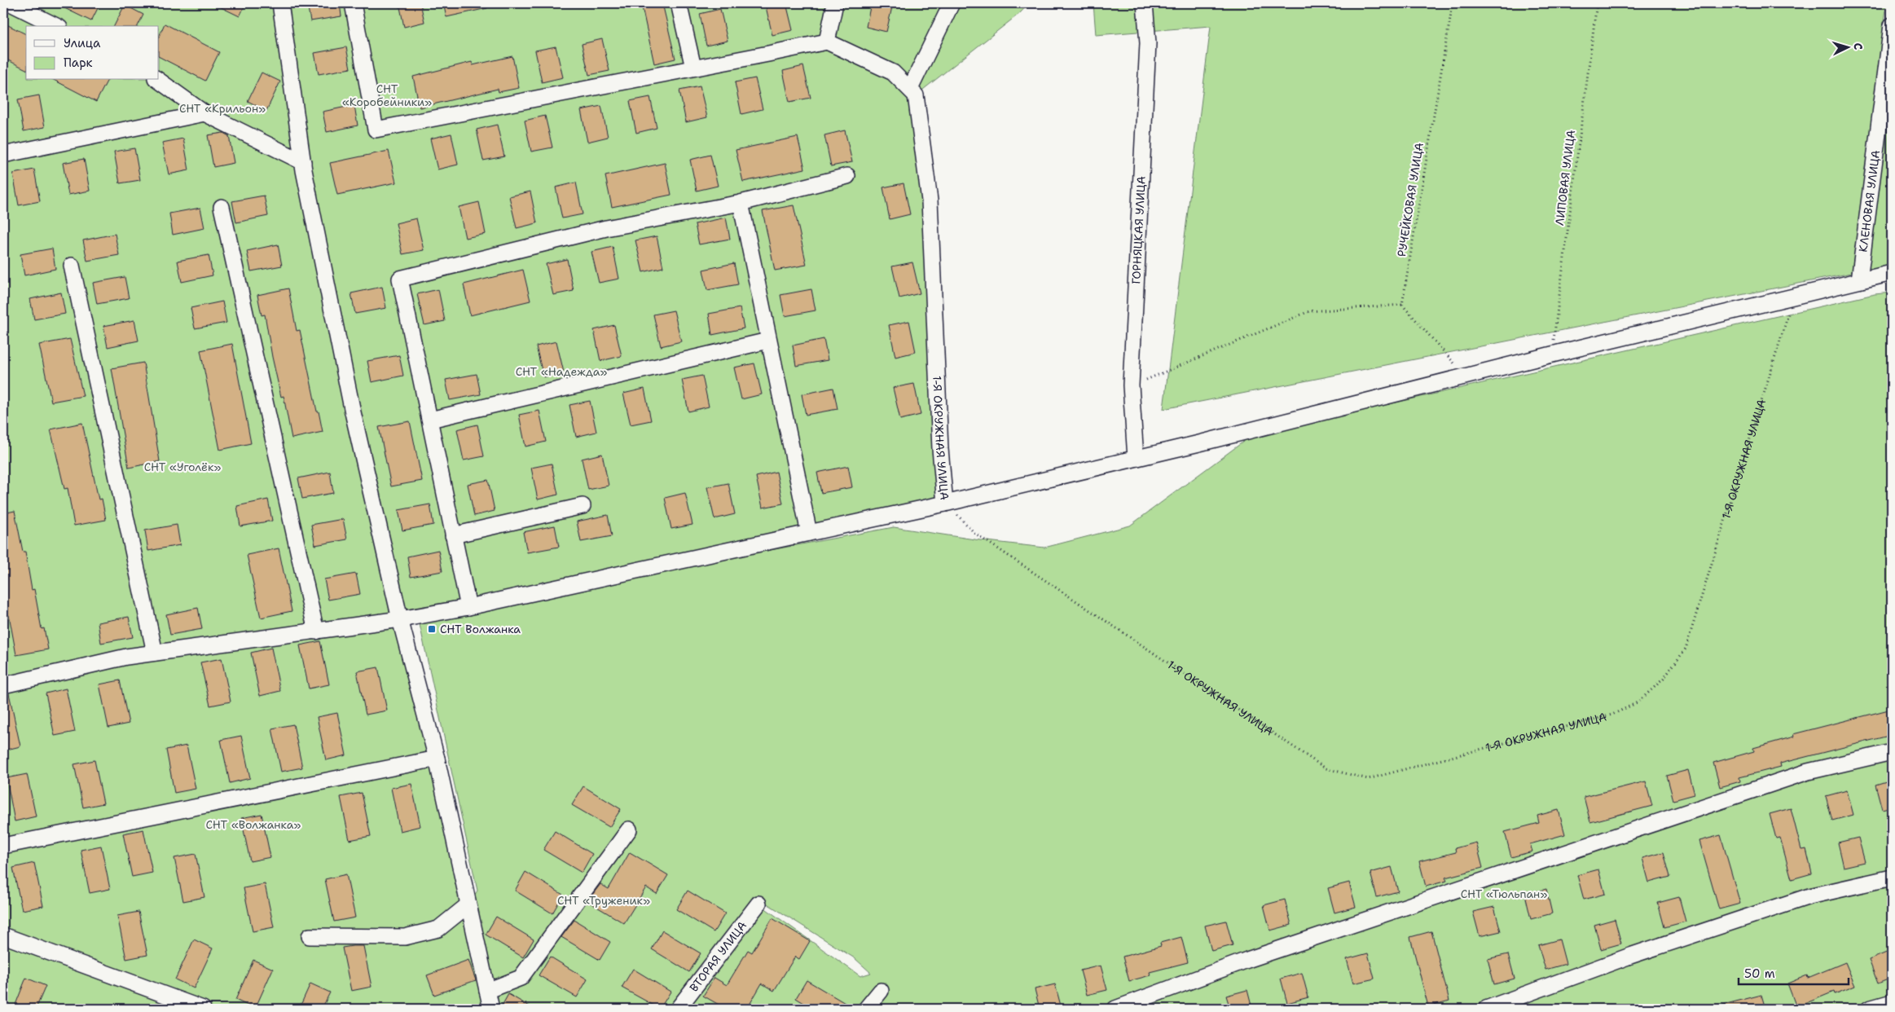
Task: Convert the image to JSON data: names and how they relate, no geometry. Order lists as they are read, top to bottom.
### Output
{
  "streets": {
    "street": [
      "КЛЕНОВАЯ УЛИЦА",
      "ГОРНЯЦКАЯ УЛИЦА",
      "1-Я ОКРУЖНАЯ УЛИЦА",
      "ВТОРАЯ УЛИЦА"
    ],
    "path": ["ЛИПОВАЯ УЛИЦА", "РУЧЕЙКОВАЯ УЛИЦА"]
  },
  "parks": [
    "СНТ «Коробейники»",
    "СНТ «Крильон»",
    "СНТ «Надежда»",
    "СНТ «Уголёк»",
    "СНТ «Волжанка»",
    "СНТ «Тюльпан»",
    "СНТ «Труженик»"
  ],
  "places": {
    "transit": ["СНТ Волжанка"]
  },
  "legend": ["Улица", "Парк"],
  "scale_bar": "50 m",
  "north": "right"
}
